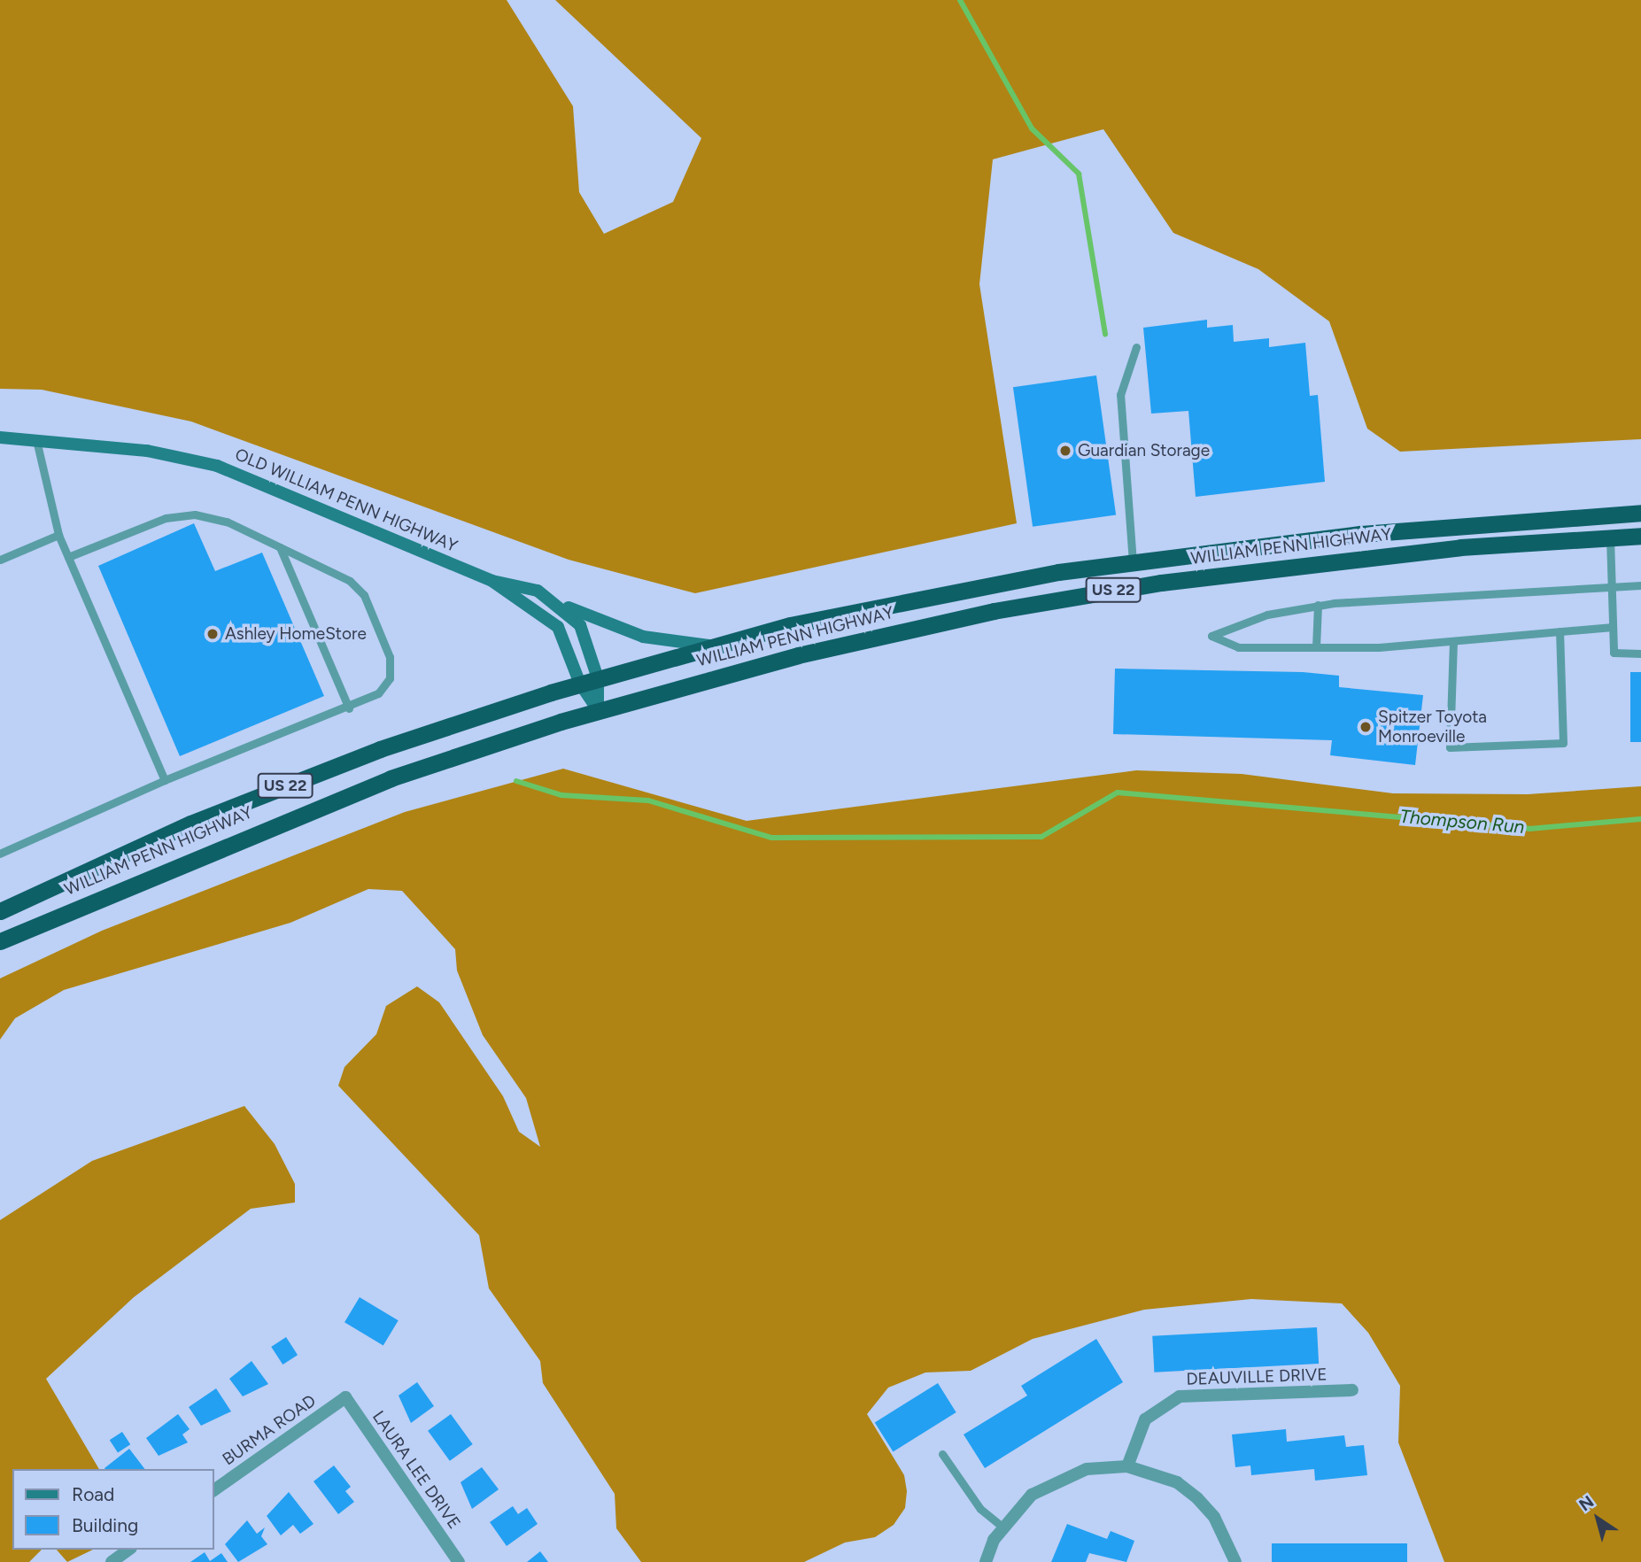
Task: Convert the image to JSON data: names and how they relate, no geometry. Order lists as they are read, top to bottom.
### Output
{
  "streets": {
    "highway": ["WILLIAM PENN HIGHWAY", "US 22"],
    "main road": ["OLD WILLIAM PENN HIGHWAY"],
    "street": ["DEAUVILLE DRIVE", "BURMA ROAD", "LAURA LEE DRIVE"]
  },
  "crossings": [
    ["OLD WILLIAM PENN HIGHWAY", "WILLIAM PENN HIGHWAY"],
    ["BURMA ROAD", "LAURA LEE DRIVE"]
  ],
  "water": ["Thompson Run"],
  "places": ["Guardian Storage", "Ashley HomeStore", "Spitzer Toyota Monroeville"],
  "legend": ["Road", "Building"],
  "north": "top left"
}
